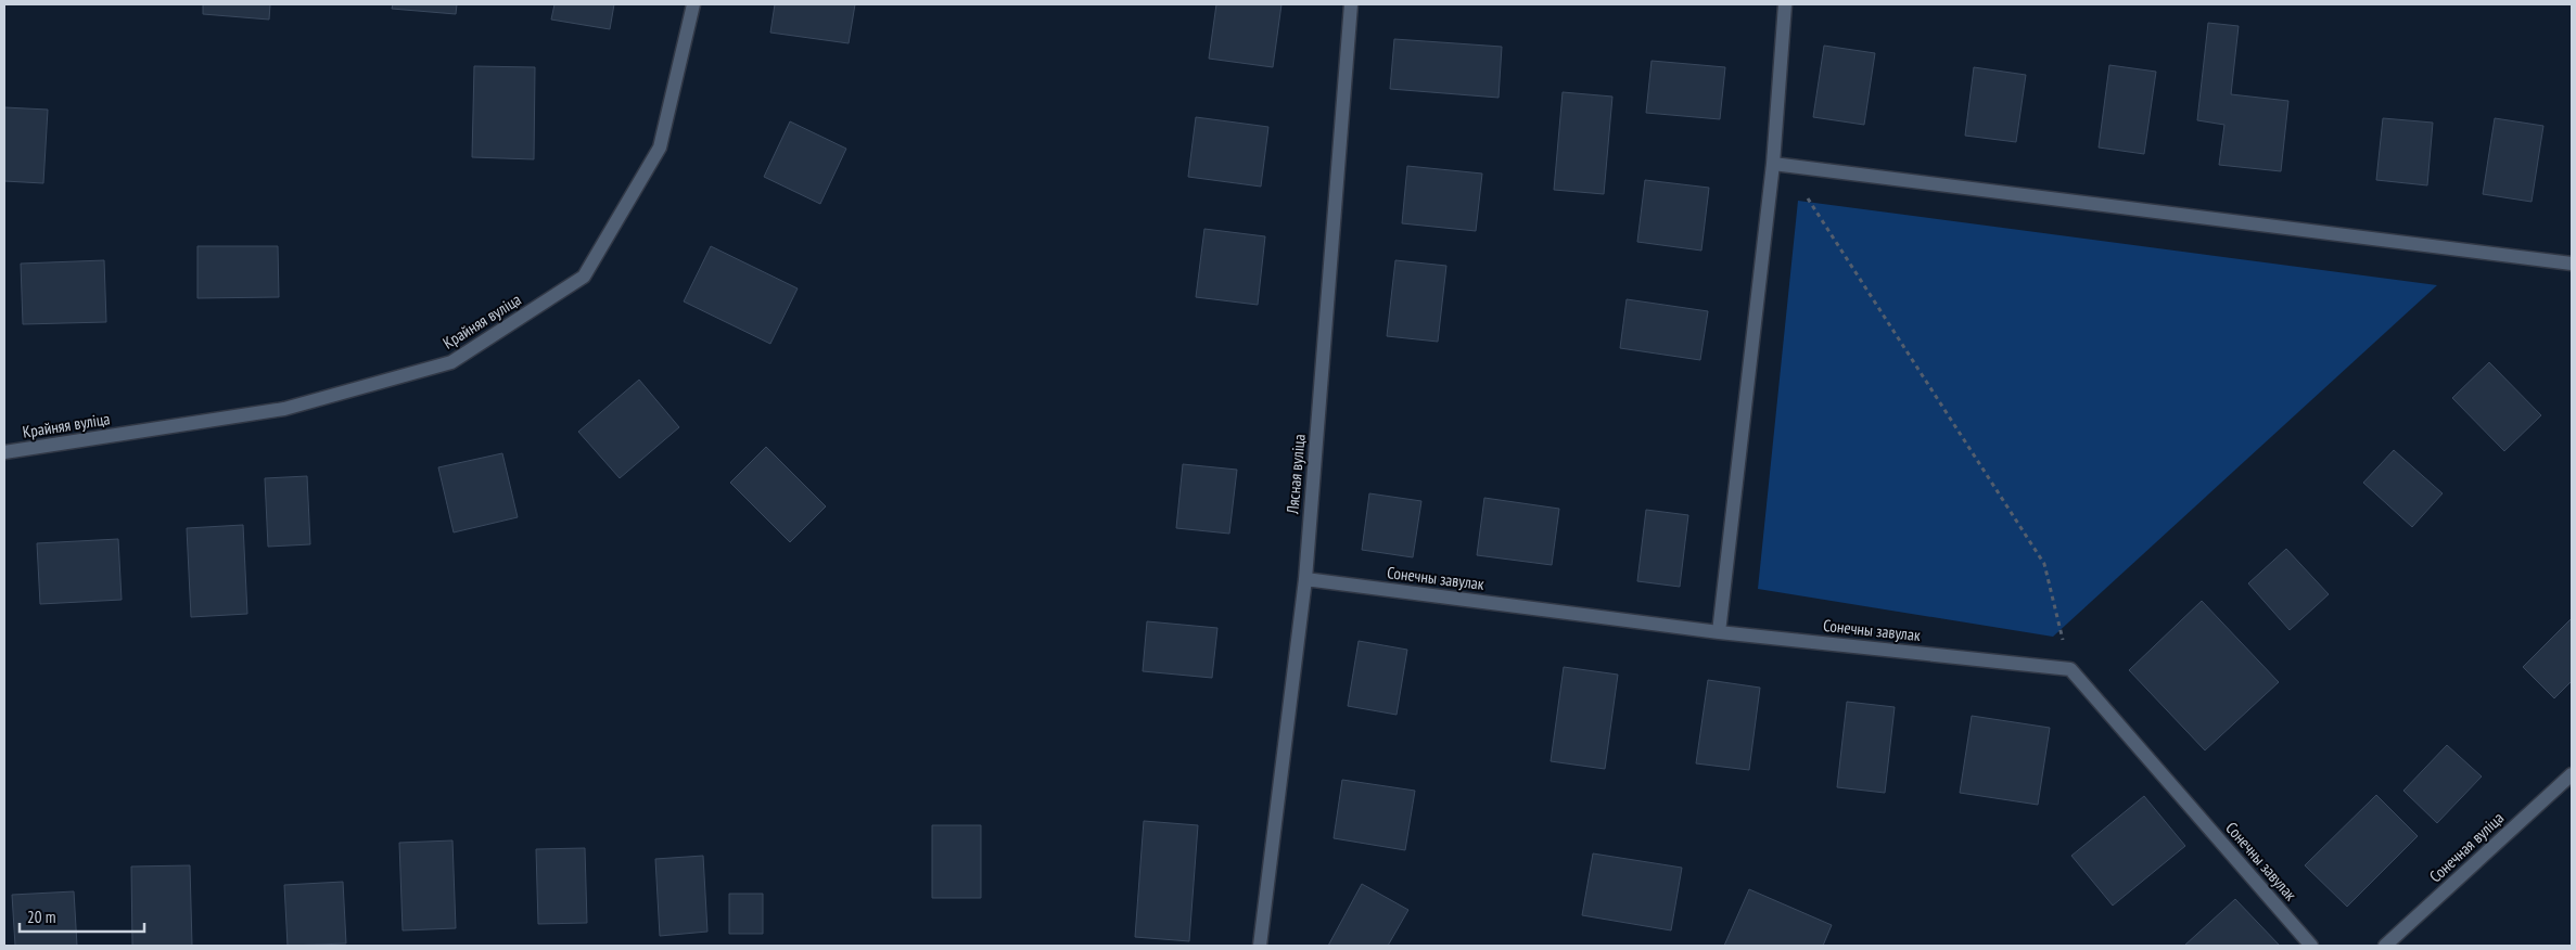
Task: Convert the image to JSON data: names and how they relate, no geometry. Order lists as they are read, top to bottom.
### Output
{
  "streets": {
    "street": [
      "Крайняя вуліца",
      "Лясная вуліца",
      "Сонечны завулак",
      "Сонечная вуліца"
    ]
  },
  "crossings": [
    ["Лясная вуліца", "Сонечны завулак"]
  ],
  "scale_bar": "20 m"
}
